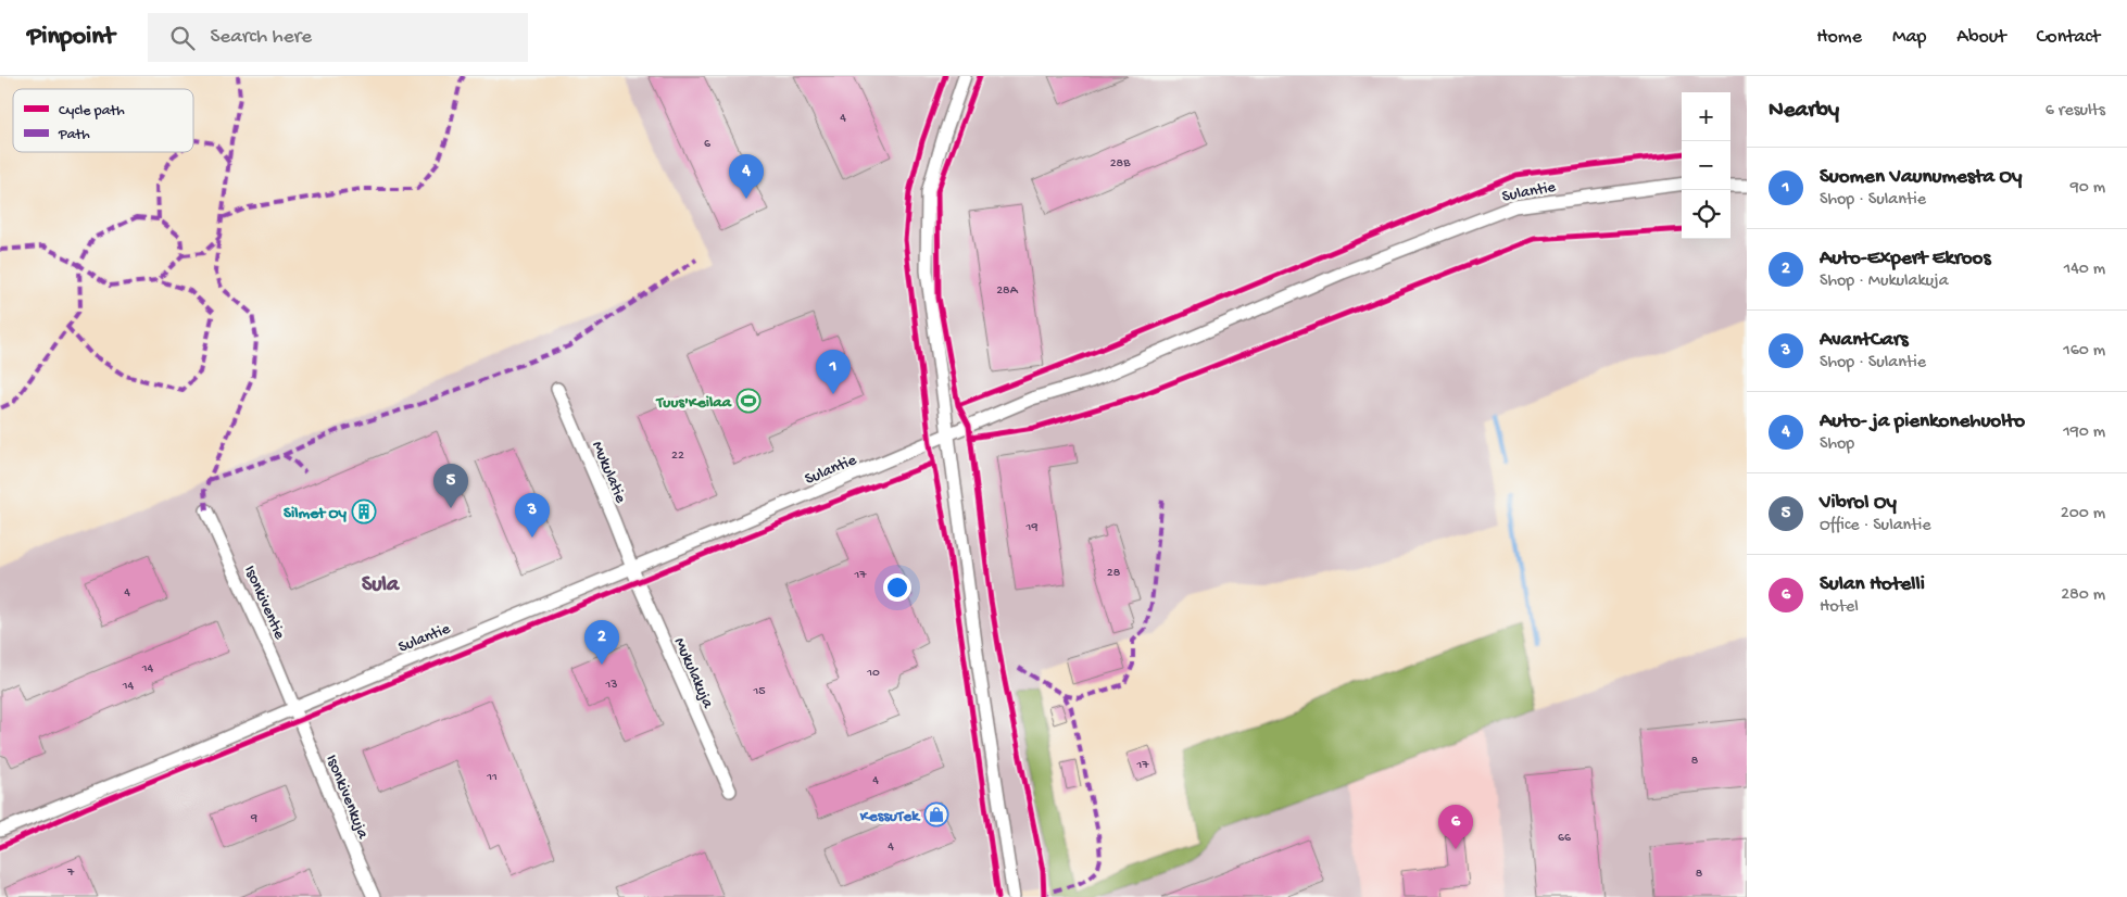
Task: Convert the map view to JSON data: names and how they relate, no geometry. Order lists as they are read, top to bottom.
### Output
{
  "streets": {
    "street": [
      "Sulantie",
      "Mukulatie",
      "Isonkiventie",
      "Mukulakuja",
      "Isonkivenkuja"
    ]
  },
  "crossings": [
    ["Sulantie", "Mukulatie"],
    ["Sulantie", "Isonkiventie"],
    ["Sulantie", "Mukulakuja"],
    ["Sulantie", "Isonkivenkuja"],
    ["Mukulatie", "Mukulakuja"],
    ["Isonkiventie", "Isonkivenkuja"]
  ],
  "districts": ["Sula"],
  "places": {
    "sports": ["Tuus'Keilaa"],
    "building": ["Silmet Oy"],
    "shop": ["KessuTek"]
  },
  "house_numbers": [
    "4",
    "6",
    "28B",
    "28A",
    "22",
    "19",
    "28",
    "17",
    "4",
    "14",
    "10",
    "13",
    "14",
    "15",
    "8",
    "17",
    "11",
    "4",
    "9",
    "66",
    "4",
    "7",
    "8"
  ],
  "legend": ["Cycle path", "Path"],
  "page": {
    "header": "Pinpoint",
    "search": "Search here",
    "nav": [
      "Home",
      "Map",
      "About",
      "Contact"
    ],
    "heading": ["Nearby", "6 results"],
    "map_buttons": ["+", "−"],
    "list": [
      {
        "mark": "1",
        "name": "Suomen Vaunumesta Oy",
        "note": "Shop · Sulantie",
        "value": "90 m"
      },
      {
        "mark": "2",
        "name": "Auto-Expert Ekroos",
        "note": "Shop · Mukulakuja",
        "value": "140 m"
      },
      {
        "mark": "3",
        "name": "AvantCars",
        "note": "Shop · Sulantie",
        "value": "160 m"
      },
      {
        "mark": "4",
        "name": "Auto- ja pienkonehuolto",
        "note": "Shop",
        "value": "190 m"
      },
      {
        "mark": "5",
        "name": "Vibrol Oy",
        "note": "Office · Sulantie",
        "value": "200 m"
      },
      {
        "mark": "6",
        "name": "Sulan Hotelli",
        "note": "Hotel",
        "value": "280 m"
      }
    ],
    "pins": [
      "4",
      "1",
      "5",
      "3",
      "2",
      "6"
    ]
  }
}
